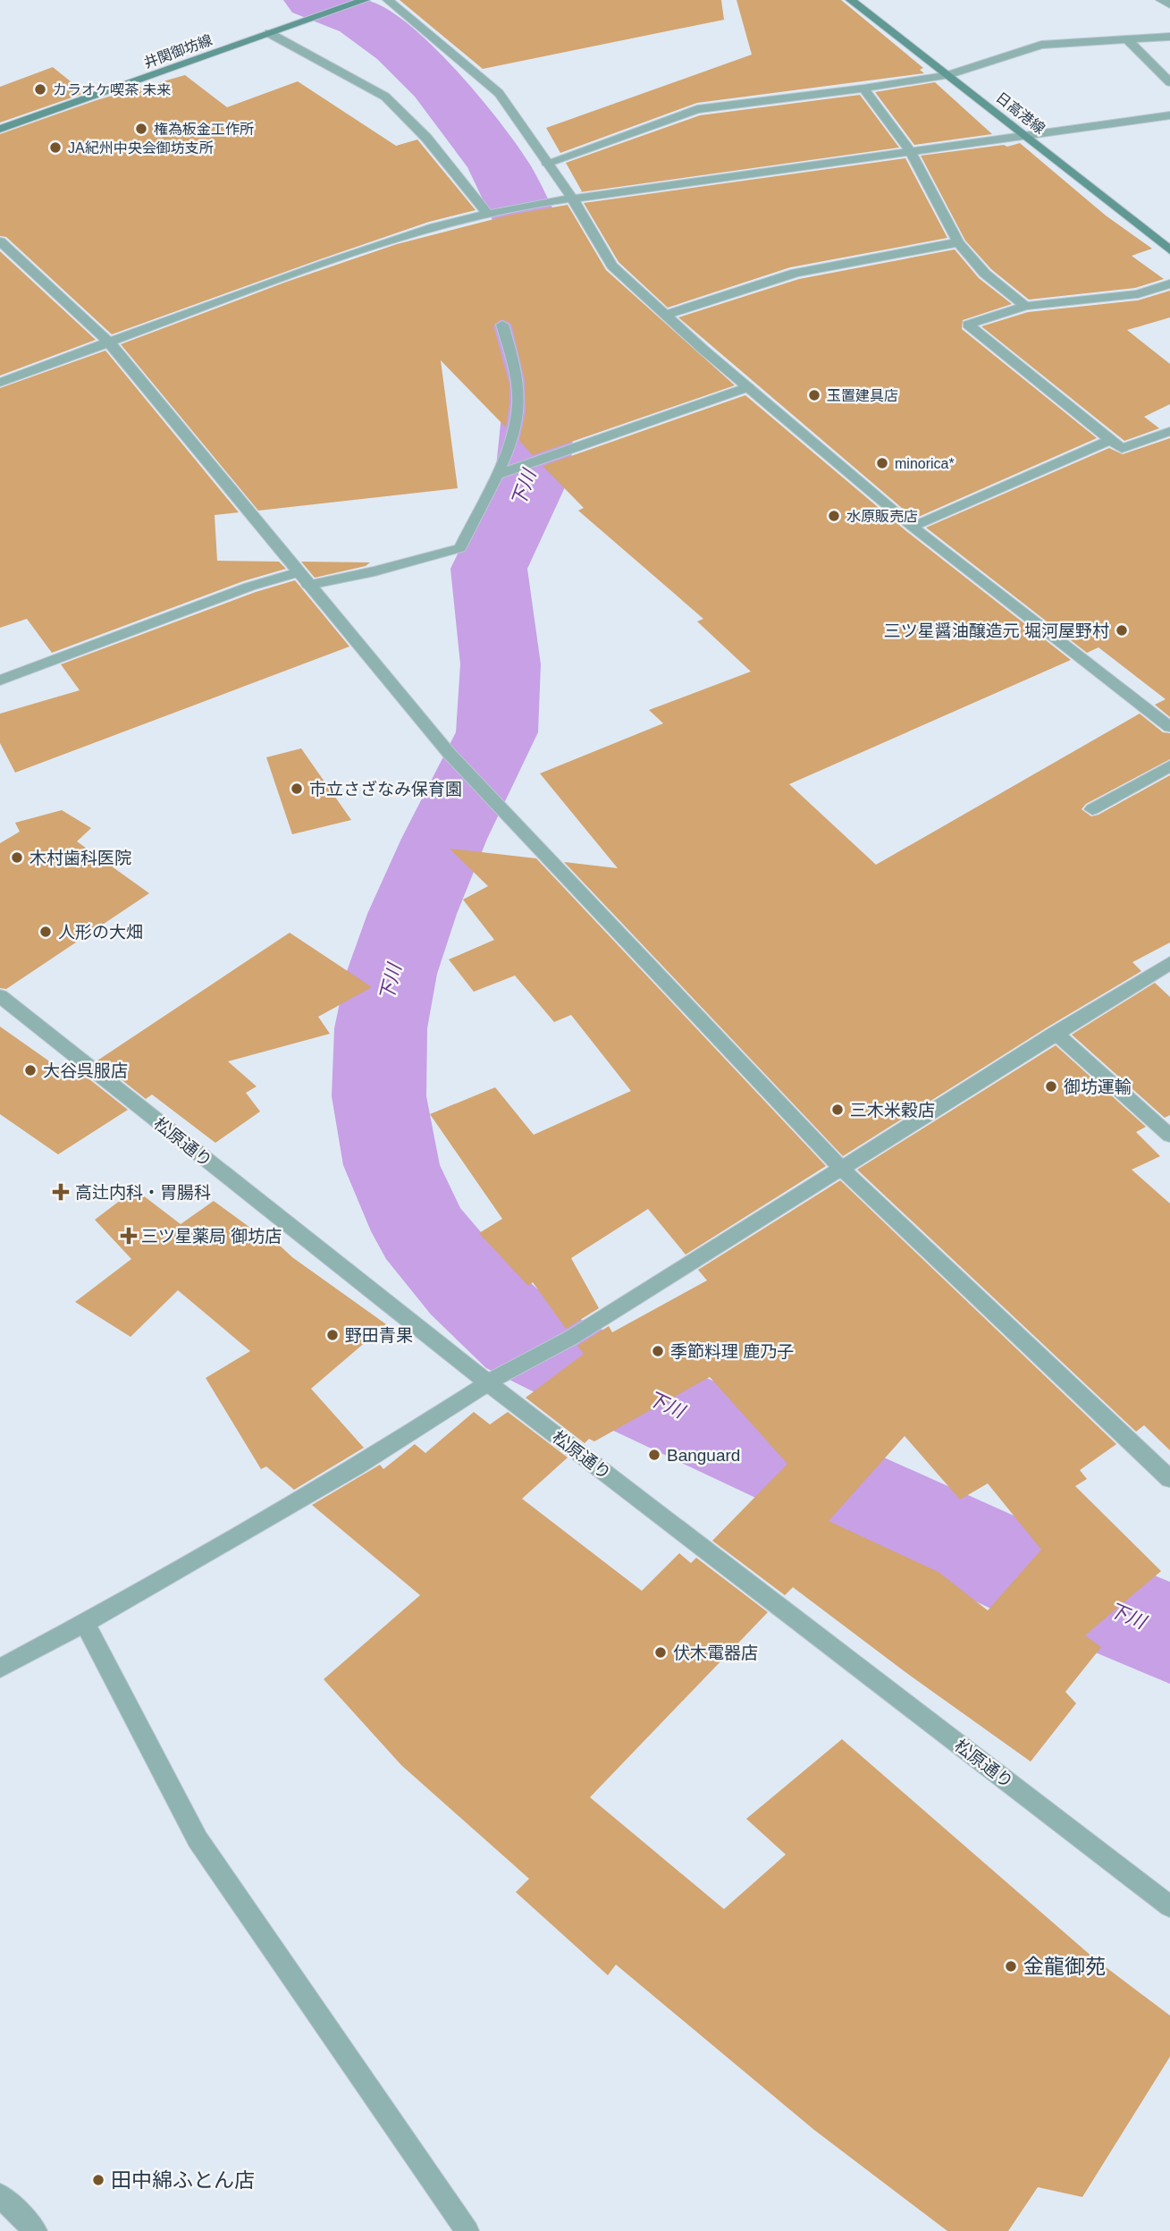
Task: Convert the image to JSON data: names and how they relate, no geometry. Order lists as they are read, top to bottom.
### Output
{
  "streets": {
    "main road": ["井関御坊線", "日高港線"],
    "street": ["松原通り"]
  },
  "water": ["下川"],
  "places": {
    "other": [
      "カラオケ喫茶 未来",
      "権為板金工作所",
      "JA紀州中央会御坊支所",
      "玉置建具店",
      "minorica*",
      "水原販売店",
      "三ツ星醤油醸造元 堀河屋野村",
      "市立さざなみ保育園",
      "木村歯科医院",
      "人形の大畑",
      "大谷呉服店",
      "御坊運輸",
      "三木米穀店",
      "野田青果",
      "季節料理 鹿乃子",
      "Banguard",
      "伏木電器店",
      "金龍御苑",
      "田中綿ふとん店"
    ],
    "health": ["高辻内科・胃腸科", "三ツ星薬局 御坊店"]
  }
}
